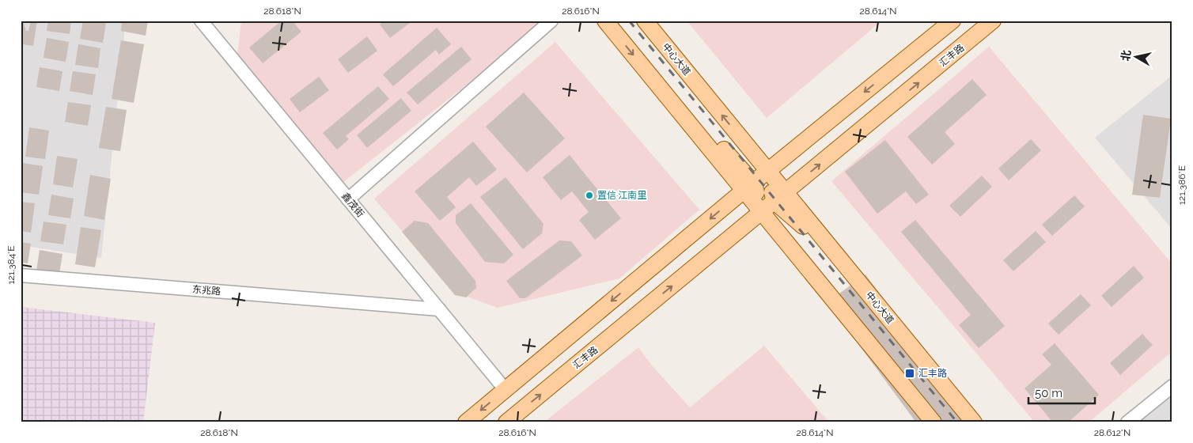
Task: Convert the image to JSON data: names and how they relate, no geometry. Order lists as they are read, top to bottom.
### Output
{
  "streets": {
    "main road": ["汇丰路", "中心大道"],
    "street": ["鑫茂街", "东兆路"]
  },
  "crossings": [
    ["汇丰路", "中心大道"],
    ["鑫茂街", "东兆路"]
  ],
  "places": {
    "other": ["置信·江南里"],
    "transit": ["汇丰路"]
  },
  "scale_bar": "50 m",
  "north": "left",
  "coordinates": [
    "28.618°N",
    "28.616°N",
    "28.614°N",
    "121.386°E",
    "121.384°E",
    "28.612°N"
  ]
}
